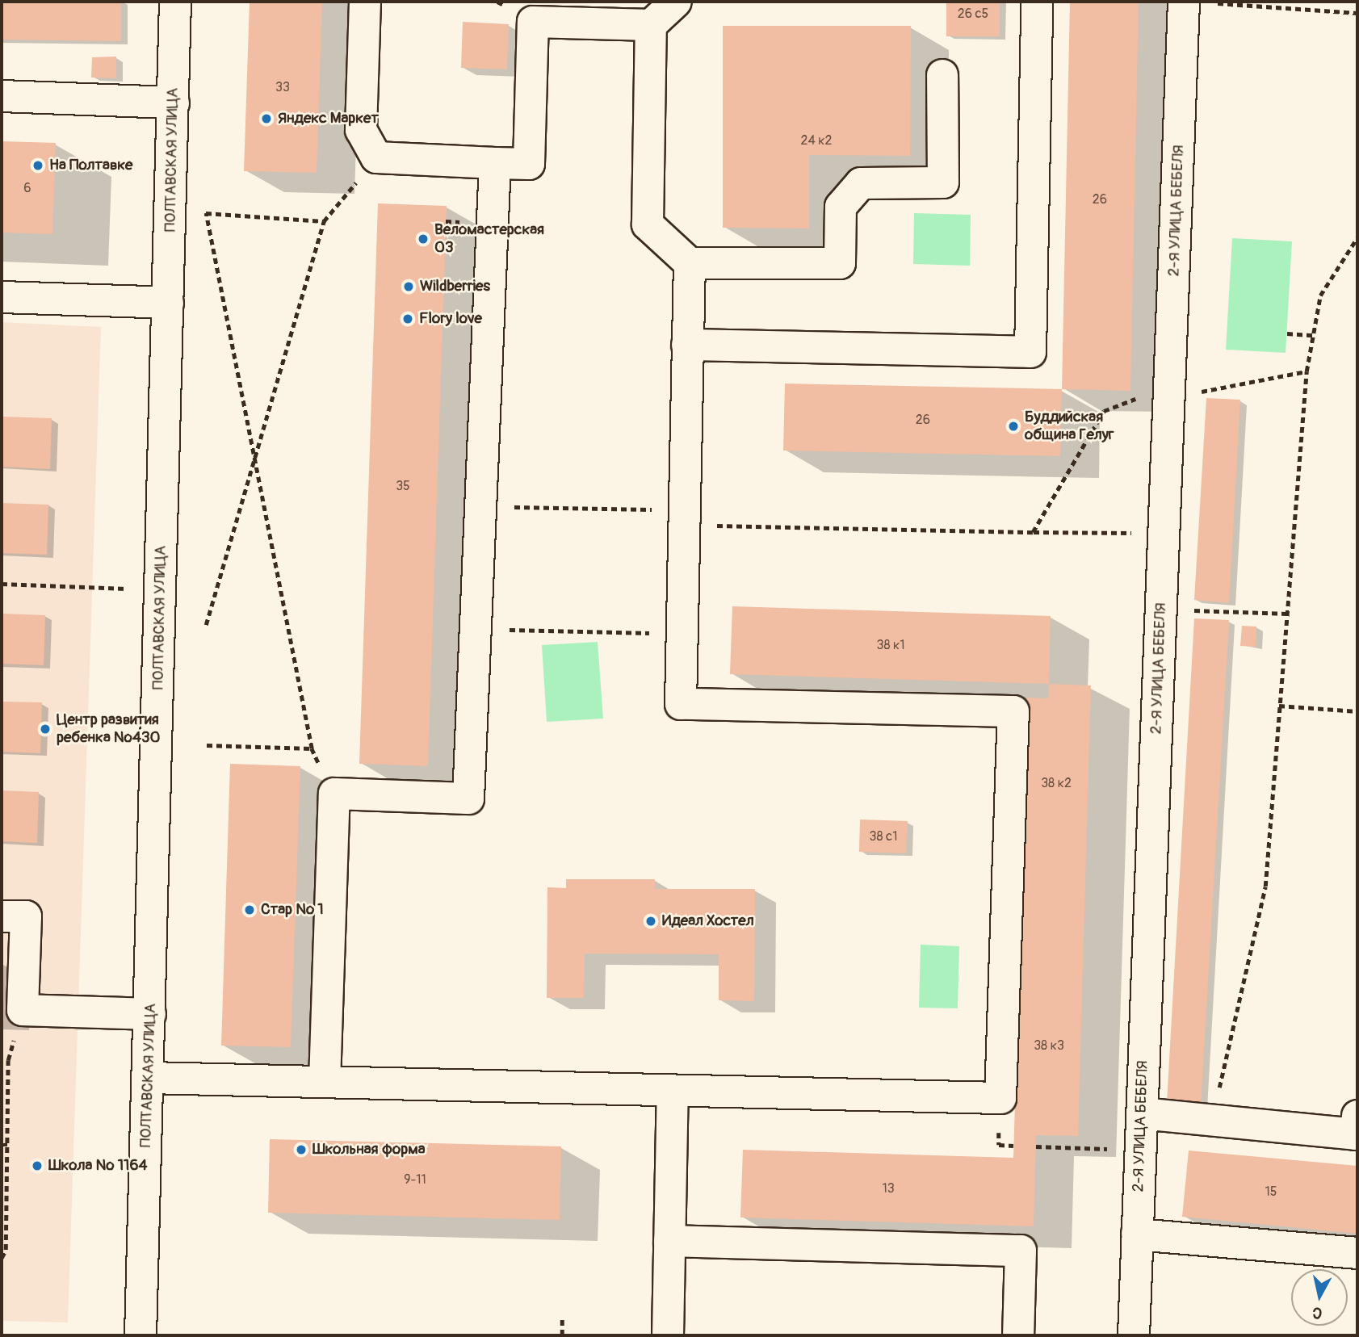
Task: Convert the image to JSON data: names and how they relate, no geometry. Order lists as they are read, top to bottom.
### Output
{
  "streets": {
    "street": ["ПОЛТАВСКАЯ УЛИЦА", "2-Я УЛИЦА БЕБЕЛЯ"]
  },
  "places": [
    "Яндекс Маркет",
    "На Полтавке",
    "Веломастерская 03",
    "Wildberries",
    "Flory love",
    "Буддийская община Гелуг",
    "Центр развития ребенка №430",
    "Стар № 1",
    "Идеал Хостел",
    "Школьная форма",
    "Школа № 1164"
  ],
  "house_numbers": [
    "26 с5",
    "33",
    "24 к2",
    "6",
    "26",
    "26",
    "35",
    "38 к1",
    "38 к2",
    "38 с1",
    "38 к3",
    "9-11",
    "13",
    "15"
  ],
  "north": "bottom"
}
